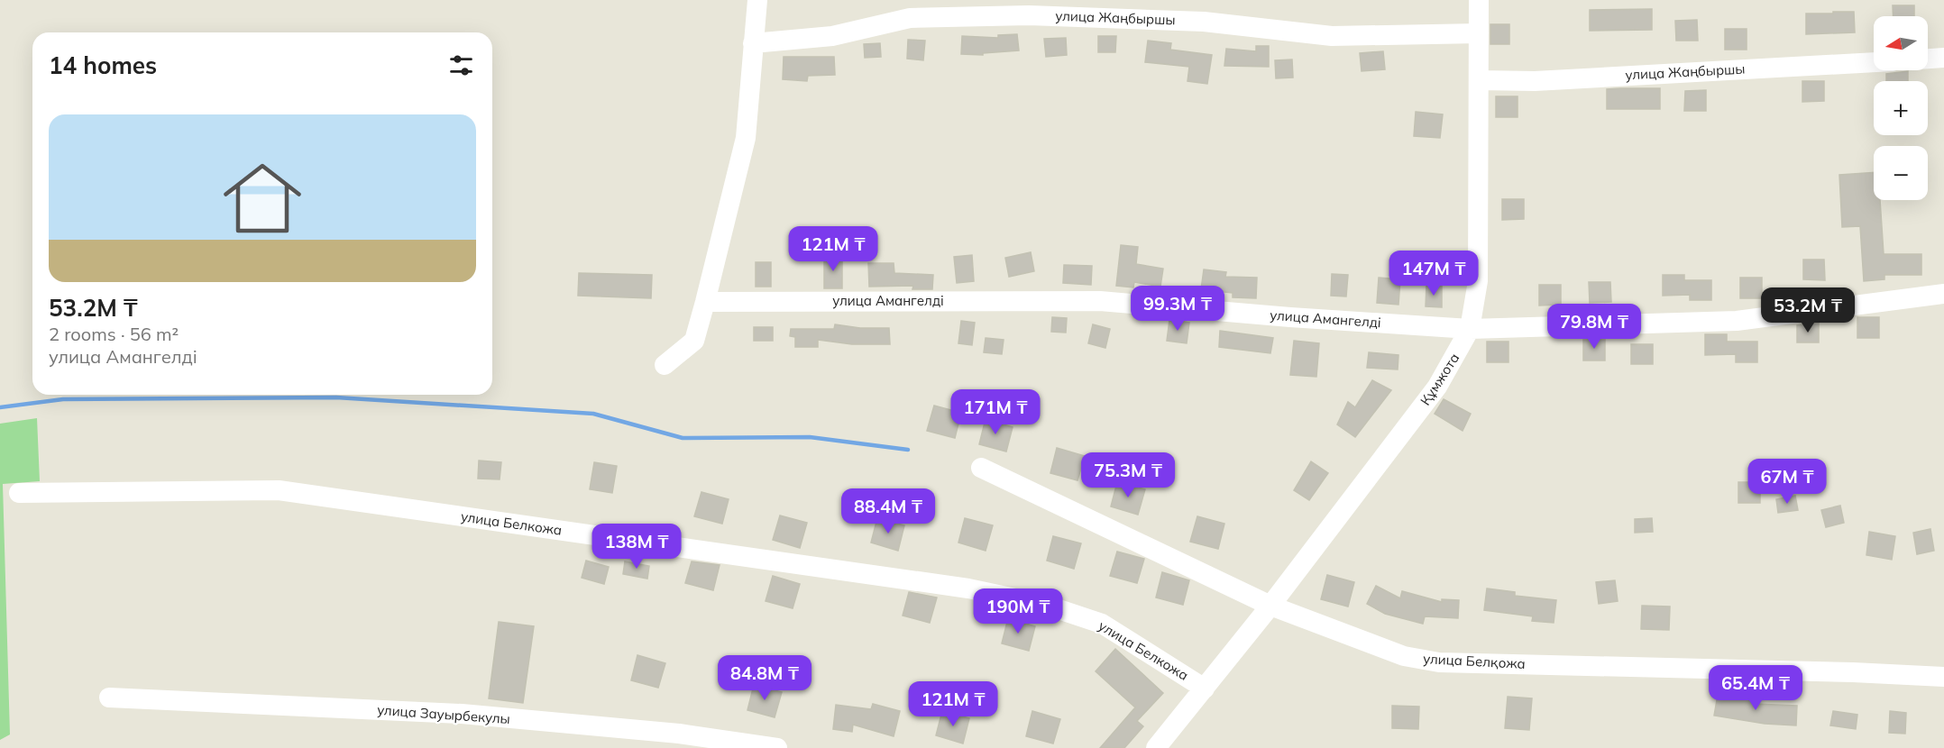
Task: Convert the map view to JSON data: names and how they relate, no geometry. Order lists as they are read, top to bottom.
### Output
{
  "streets": {
    "street": [
      "улица Жаңбыршы",
      "улица Амангелді",
      "Құмжота",
      "улица Белкожа",
      "улица Белқожа",
      "улица Зауырбекулы"
    ]
  },
  "crossings": [
    ["улица Жаңбыршы", "Құмжота"],
    ["улица Амангелді", "Құмжота"],
    ["Құмжота", "улица Белкожа"],
    ["Құмжота", "улица Белқожа"]
  ],
  "north": "left",
  "page": {
    "map_buttons": ["+", "−"],
    "heading": "14 homes",
    "list": [
      {
        "name": "53.2M ₸",
        "note": "2 rooms · 56 m² · улица Амангелді"
      }
    ],
    "price": [
      "121M ₸",
      "147M ₸",
      "99.3M ₸",
      "53.2M ₸",
      "79.8M ₸",
      "171M ₸",
      "75.3M ₸",
      "67M ₸",
      "88.4M ₸",
      "138M ₸",
      "190M ₸",
      "84.8M ₸",
      "65.4M ₸",
      "121M ₸"
    ]
  }
}
